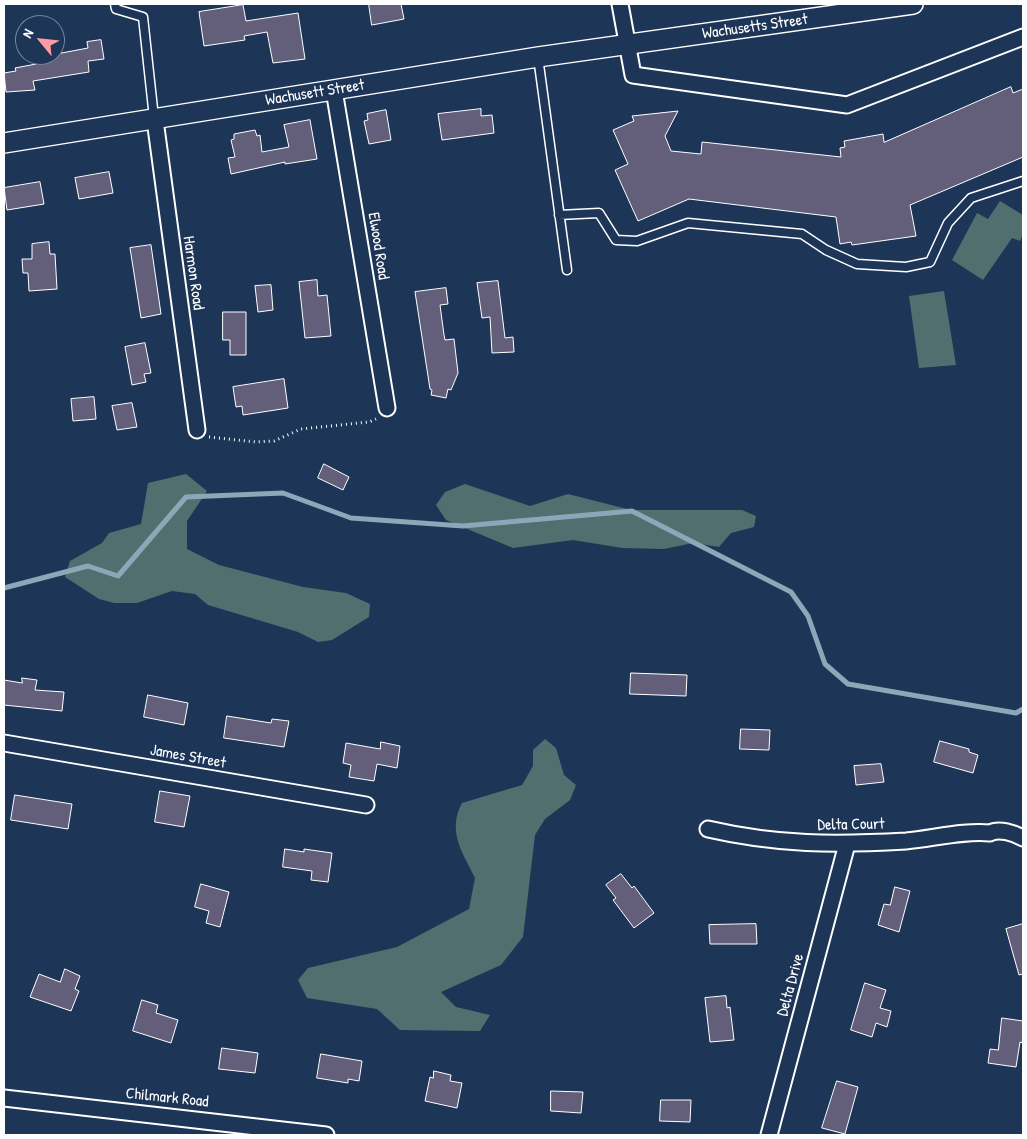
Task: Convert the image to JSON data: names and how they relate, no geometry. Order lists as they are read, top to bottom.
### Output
{
  "streets": {
    "street": [
      "Wachusetts Street",
      "Wachusett Street",
      "Elwood Road",
      "Harmon Road",
      "James Street",
      "Delta Court",
      "Delta Drive",
      "Chilmark Road"
    ]
  },
  "crossings": [
    ["Wachusetts Street", "Wachusett Street"],
    ["Wachusett Street", "Elwood Road"],
    ["Wachusett Street", "Harmon Road"],
    ["Delta Court", "Delta Drive"]
  ],
  "north": "top left"
}
